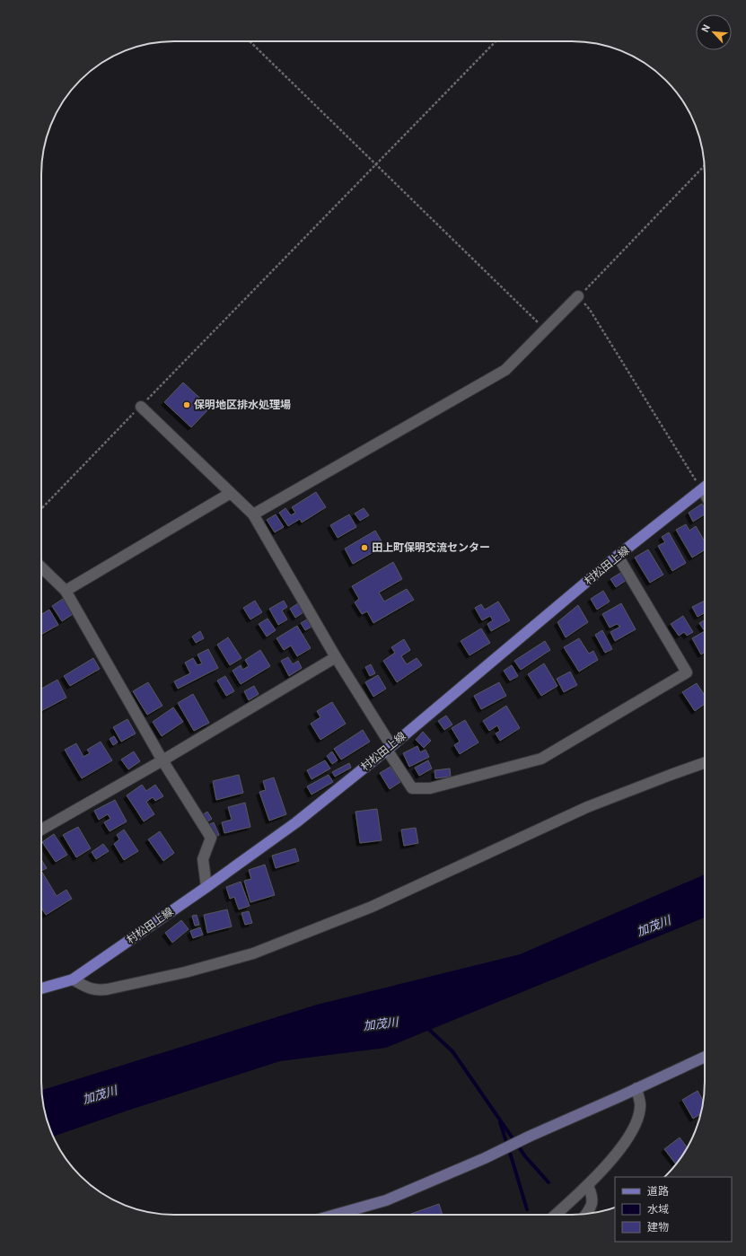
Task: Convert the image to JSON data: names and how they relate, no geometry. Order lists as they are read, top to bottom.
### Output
{
  "streets": {
    "main road": ["村松田上線"]
  },
  "water": ["加茂川"],
  "places": ["保明地区排水処理場", "田上町保明交流センター"],
  "legend": ["道路", "水域", "建物"],
  "north": "top left"
}
